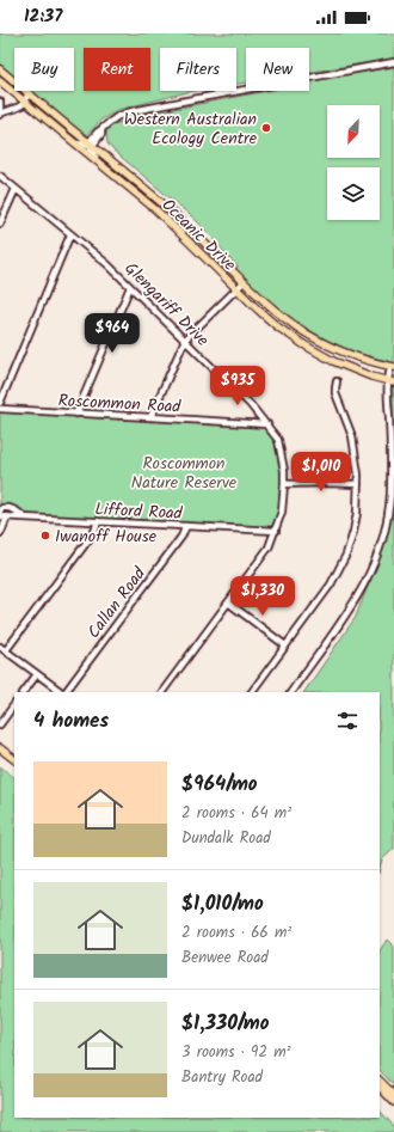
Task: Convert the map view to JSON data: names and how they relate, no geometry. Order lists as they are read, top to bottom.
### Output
{
  "streets": {
    "main road": ["Oceanic Drive"],
    "street": [
      "Glengariff Drive",
      "Roscommon Road",
      "Lifford Road",
      "Callan Road"
    ]
  },
  "crossings": [
    ["Glengariff Drive", "Roscommon Road"],
    ["Glengariff Drive", "Lifford Road"],
    ["Lifford Road", "Callan Road"]
  ],
  "parks": ["Roscommon Nature Reserve"],
  "places": ["Western Australian Ecology Centre", "Iwanoff House"],
  "north": "bottom left",
  "page": {
    "status": "12:37",
    "chip": [
      "Buy",
      "Rent",
      "Filters",
      "New"
    ],
    "price": [
      "$964",
      "$935",
      "$1,010",
      "$1,330"
    ],
    "heading": "4 homes",
    "list": [
      {
        "name": "$964/mo",
        "note": "2 rooms · 64 m² · Dundalk Road"
      },
      {
        "name": "$1,010/mo",
        "note": "2 rooms · 66 m² · Benwee Road"
      },
      {
        "name": "$1,330/mo",
        "note": "3 rooms · 92 m² · Bantry Road"
      }
    ]
  }
}
